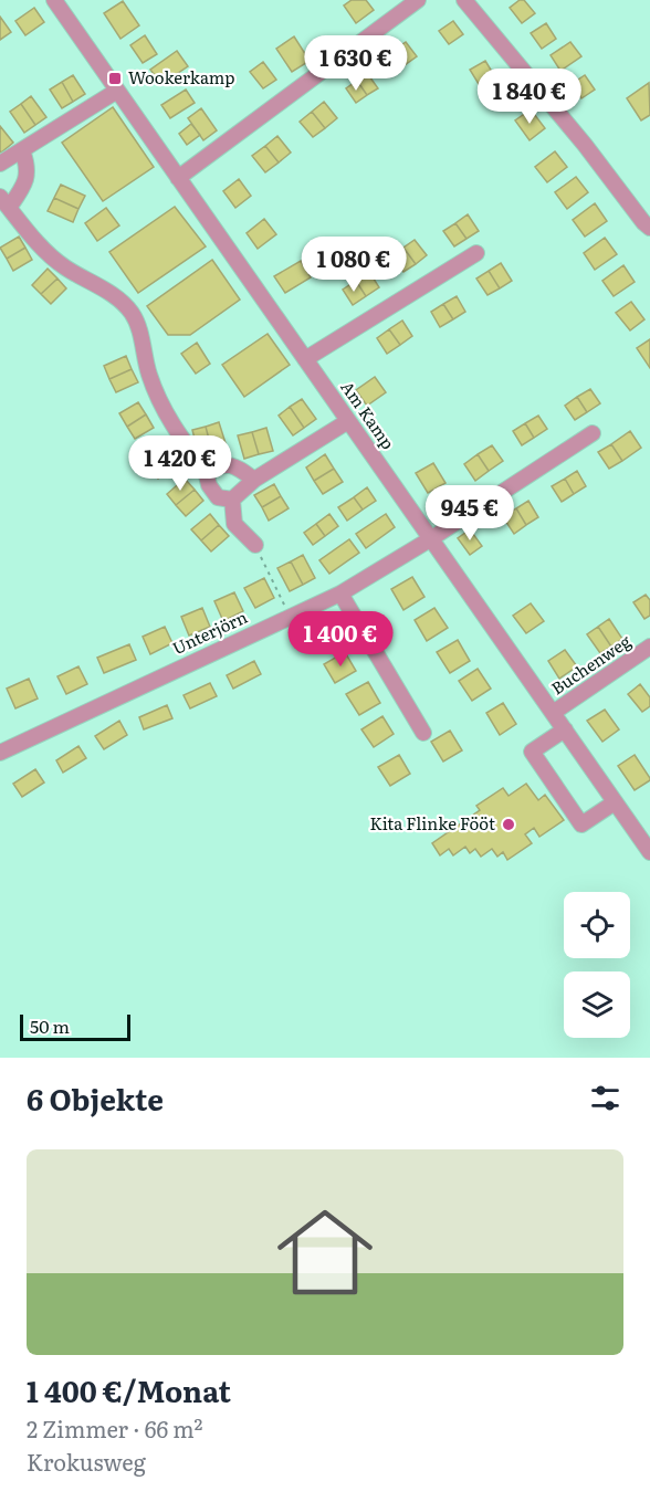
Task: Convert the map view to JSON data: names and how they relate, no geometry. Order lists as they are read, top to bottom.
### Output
{
  "streets": {
    "street": ["Am Kamp", "Unterjörn", "Buchenweg"]
  },
  "crossings": [
    ["Am Kamp", "Unterjörn"],
    ["Am Kamp", "Buchenweg"]
  ],
  "places": {
    "transit": ["Wookerkamp"],
    "other": ["Kita Flinke Fööt"]
  },
  "scale_bar": "50 m",
  "page": {
    "price": [
      "1 630 €",
      "1 840 €",
      "1 080 €",
      "1 420 €",
      "945 €",
      "1 400 €"
    ],
    "scale": "50 m",
    "heading": "6 Objekte",
    "list": [
      {
        "name": "1 400 €/Monat",
        "note": "2 Zimmer · 66 m² · Krokusweg"
      }
    ]
  }
}
